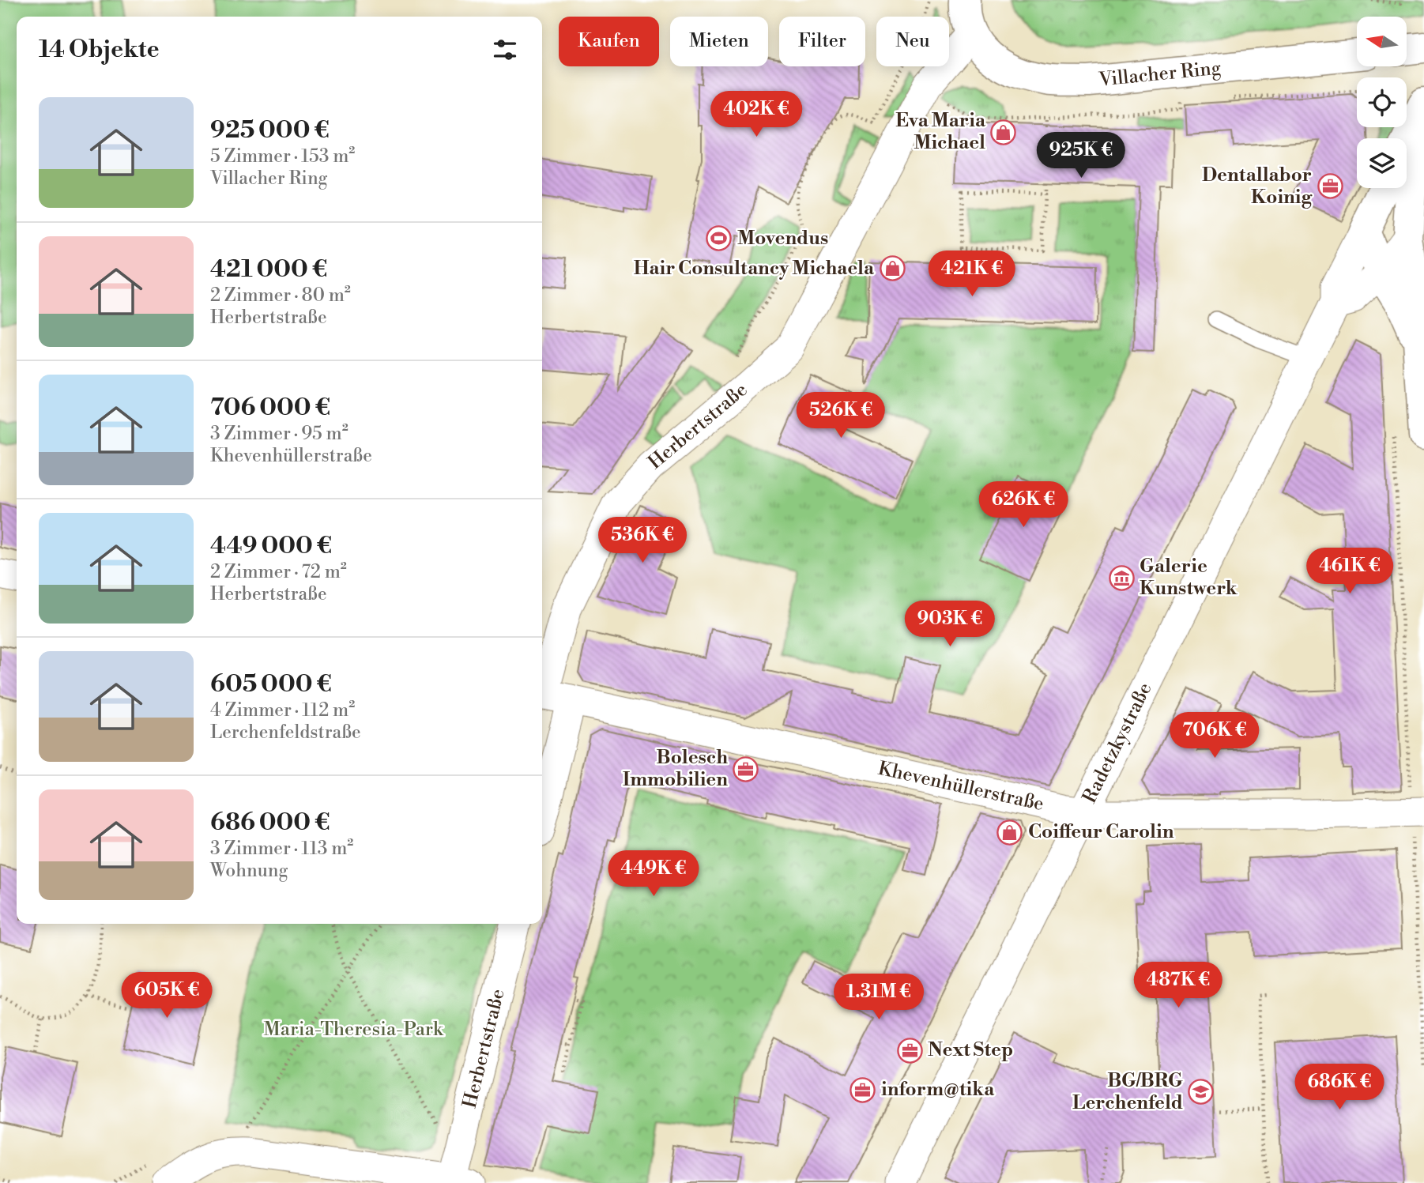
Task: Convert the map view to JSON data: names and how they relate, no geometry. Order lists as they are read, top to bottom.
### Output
{
  "streets": {
    "street": [
      "Villacher Ring",
      "Herbertstraße",
      "Radetzkystraße",
      "Khevenhüllerstraße"
    ]
  },
  "crossings": [
    ["Villacher Ring", "Herbertstraße"],
    ["Herbertstraße", "Khevenhüllerstraße"],
    ["Radetzkystraße", "Khevenhüllerstraße"]
  ],
  "parks": ["Maria-Theresia-Park"],
  "places": {
    "shop": ["Eva Maria Michael", "Hair Consultancy Michaela", "Coiffeur Carolin"],
    "office": [
      "Dentallabor Koinig",
      "Bolesch Immobilien",
      "Next Step",
      "inform@tika"
    ],
    "sports": ["Movendus"],
    "museum": ["Galerie Kunstwerk"],
    "school or university": ["BG/BRG Lerchenfeld"]
  },
  "north": "left",
  "page": {
    "chip": [
      "Kaufen",
      "Mieten",
      "Filter",
      "Neu"
    ],
    "heading": "14 Objekte",
    "list": [
      {
        "name": "925 000 €",
        "note": "5 Zimmer · 153 m² · Villacher Ring"
      },
      {
        "name": "421 000 €",
        "note": "2 Zimmer · 80 m² · Herbertstraße"
      },
      {
        "name": "706 000 €",
        "note": "3 Zimmer · 95 m² · Khevenhüllerstraße"
      },
      {
        "name": "449 000 €",
        "note": "2 Zimmer · 72 m² · Herbertstraße"
      },
      {
        "name": "605 000 €",
        "note": "4 Zimmer · 112 m² · Lerchenfeldstraße"
      },
      {
        "name": "686 000 €",
        "note": "3 Zimmer · 113 m² · Wohnung"
      }
    ],
    "price": [
      "402K €",
      "925K €",
      "421K €",
      "526K €",
      "626K €",
      "536K €",
      "461K €",
      "903K €",
      "706K €",
      "449K €",
      "487K €",
      "605K €",
      "1.31M €",
      "686K €"
    ]
  }
}
